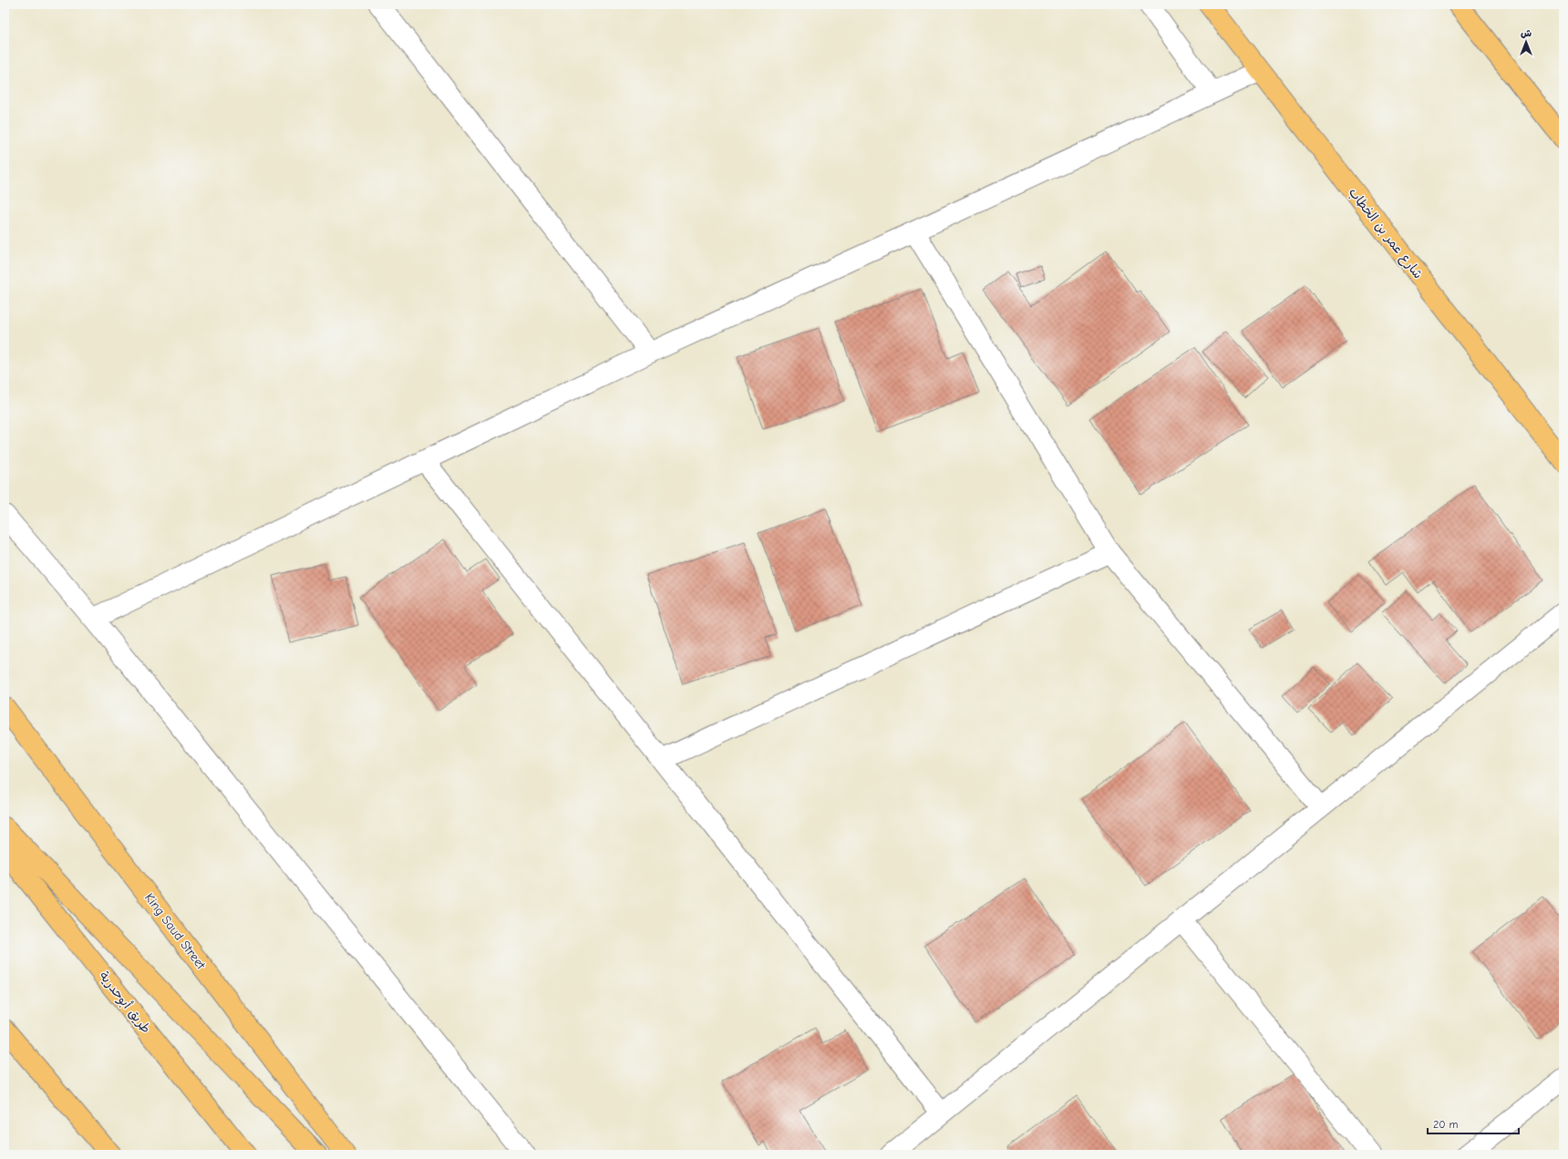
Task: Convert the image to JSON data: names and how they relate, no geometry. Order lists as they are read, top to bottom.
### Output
{
  "streets": {
    "main road": ["شارع عمر بن الخطاب", "King Saud Street", "طريق أبوحدرية"]
  },
  "scale_bar": "20 m",
  "north": "top"
}
